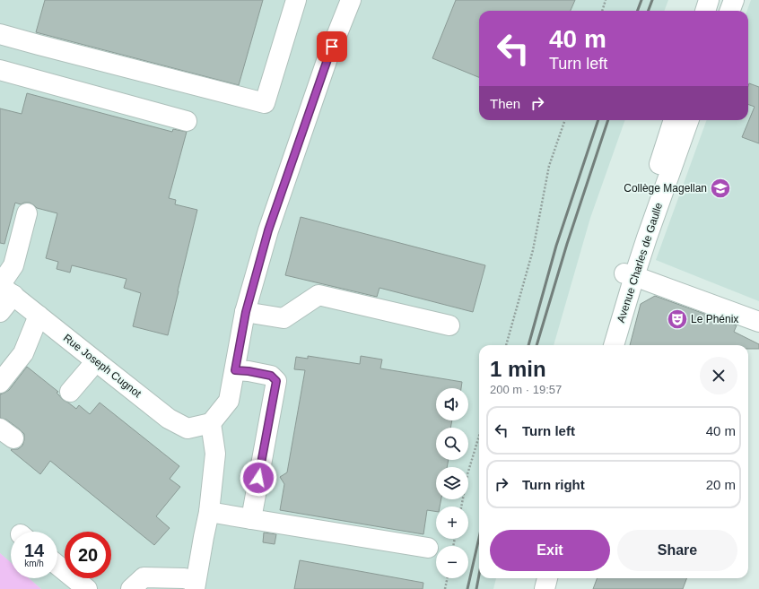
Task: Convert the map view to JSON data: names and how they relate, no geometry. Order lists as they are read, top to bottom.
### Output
{
  "streets": {
    "street": ["Avenue Charles de Gaulle", "Rue Joseph Cugnot"]
  },
  "places": {
    "school or university": ["Collège Magellan"],
    "theatre": ["Le Phénix"]
  },
  "page": {
    "turn": ["40 m", "Turn left"],
    "then": "Then",
    "heading": ["1 min", "200 m · 19:57"],
    "map_buttons": ["+", "−"],
    "list": [
      {
        "name": "Turn left",
        "value": "40 m"
      },
      {
        "name": "Turn right",
        "value": "20 m"
      }
    ],
    "buttons": ["Exit", "Share"],
    "speed": "14 km/h",
    "limit": "20"
  }
}
